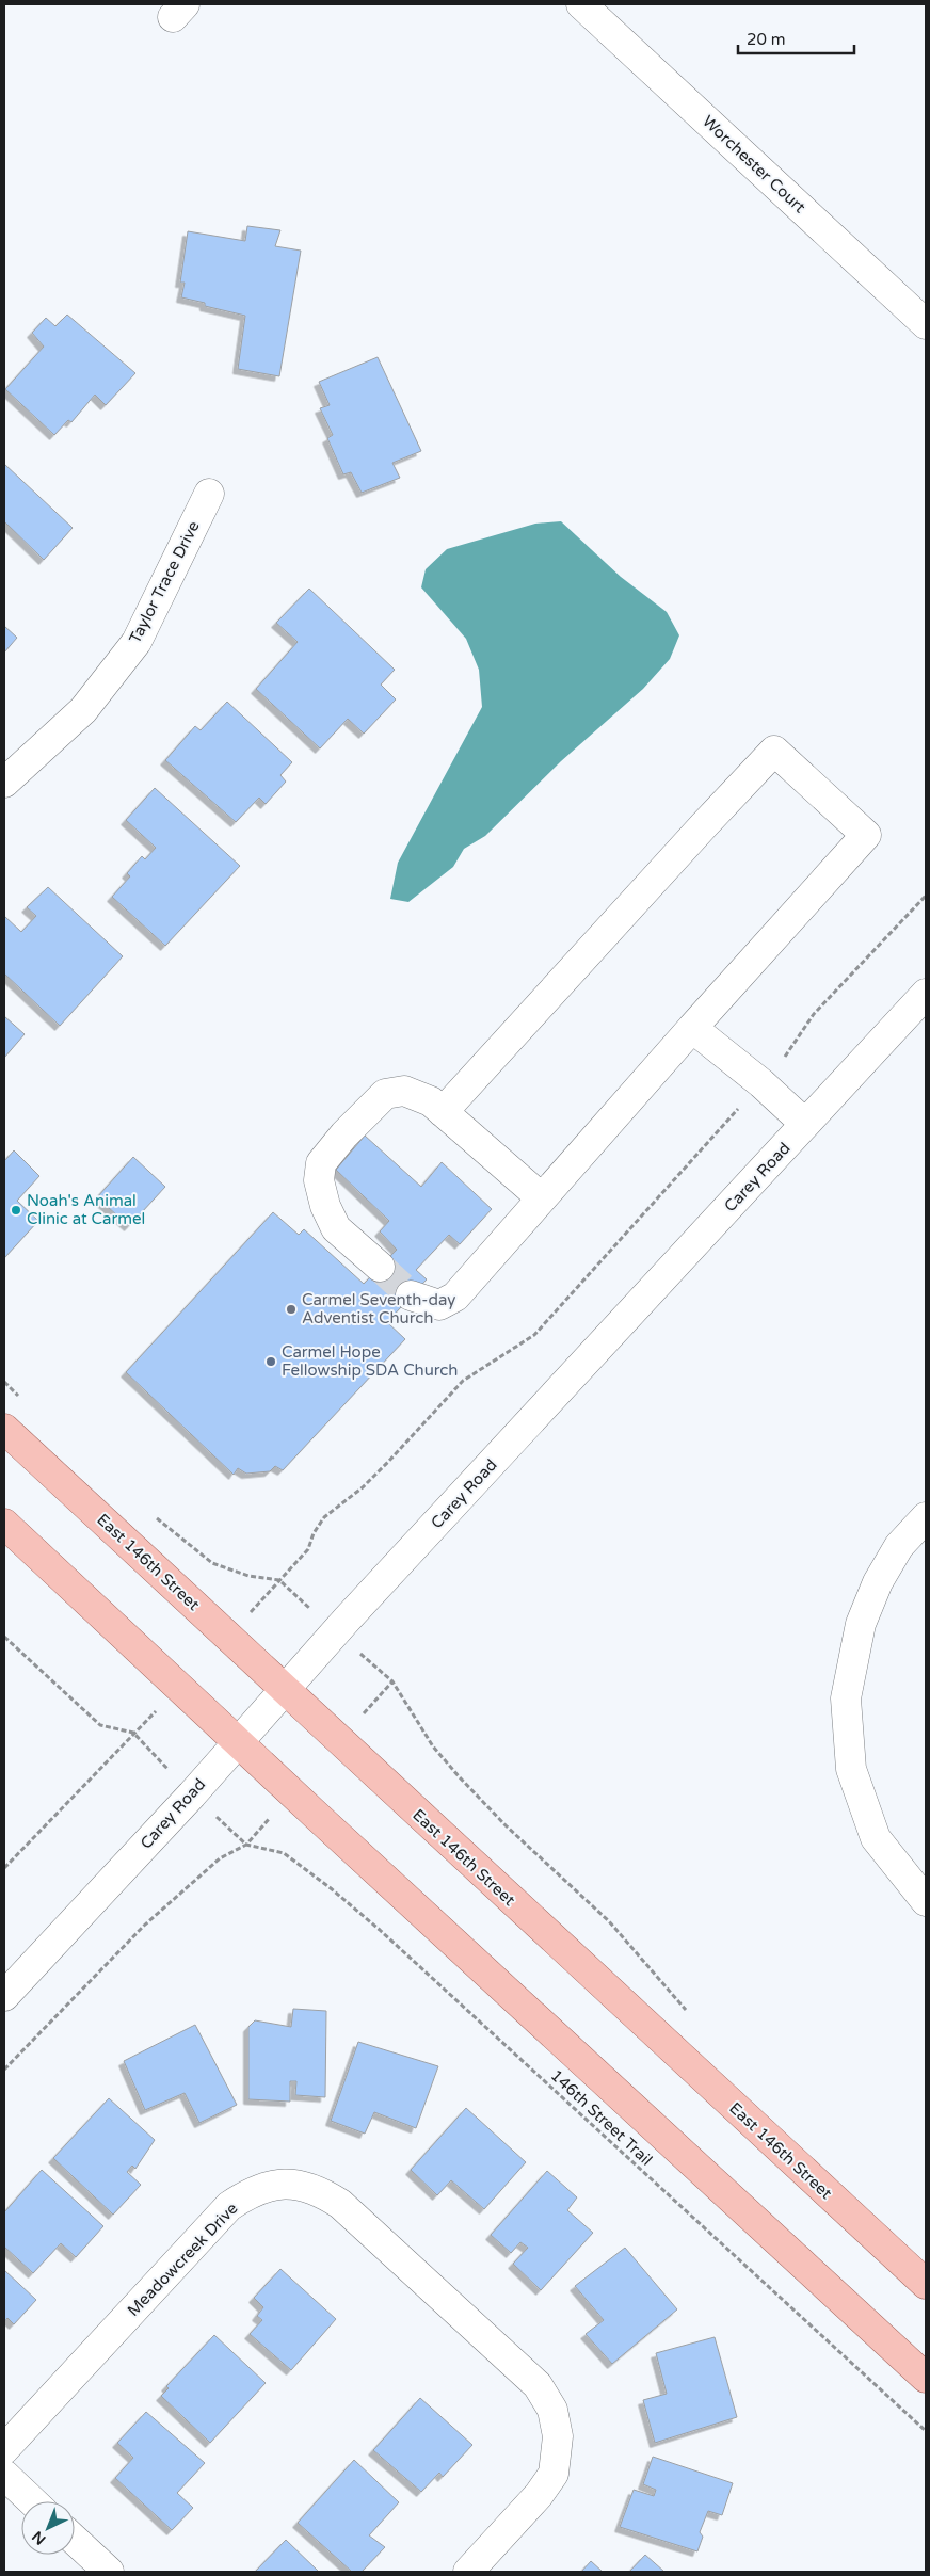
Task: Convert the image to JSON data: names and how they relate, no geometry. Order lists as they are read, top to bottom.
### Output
{
  "streets": {
    "main road": ["East 146th Street"],
    "street": [
      "Worchester Court",
      "Taylor Trace Drive",
      "Carey Road",
      "Meadowcreek Drive"
    ],
    "path": ["146th Street Trail"]
  },
  "crossings": [
    ["Carey Road", "East 146th Street"]
  ],
  "places": ["Noah's Animal Clinic at Carmel", "Carmel Seventh-day Adventist Church", "Carmel Hope Fellowship SDA Church"],
  "scale_bar": "20 m",
  "north": "bottom left"
}
